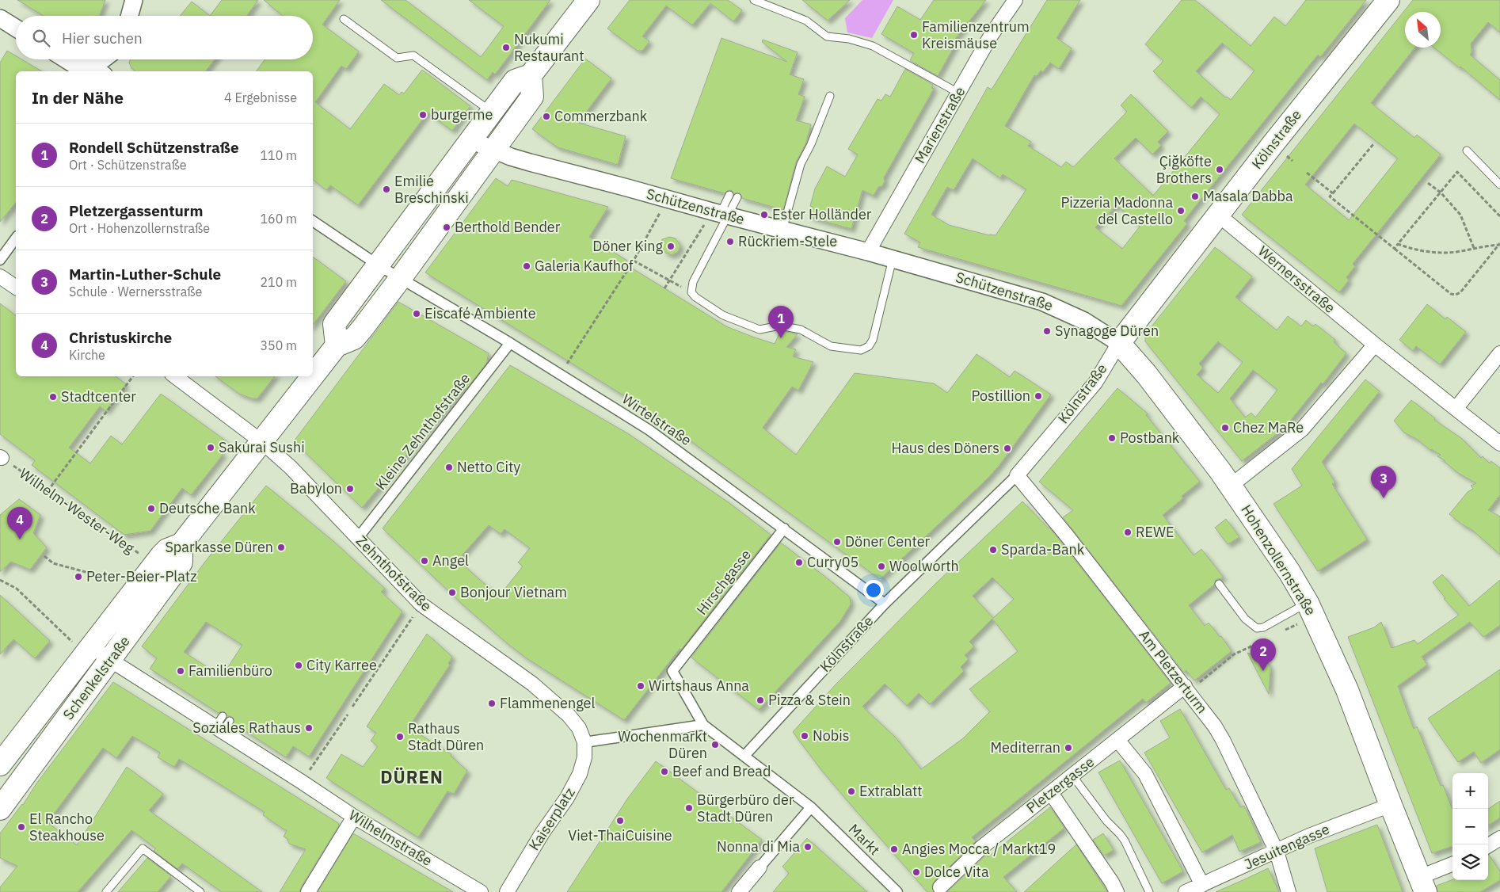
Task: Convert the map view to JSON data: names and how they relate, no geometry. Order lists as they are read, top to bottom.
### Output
{
  "streets": {
    "main road": ["Kölnstraße", "Hohenzollernstraße", "Schenkelstraße"],
    "street": [
      "Marienstraße",
      "Schützenstraße",
      "Wernersstraße",
      "Wirtelstraße",
      "Kleine Zehnthofstraße",
      "Zehnthofstraße",
      "Hirschgasse",
      "Am Pletzerturm",
      "Pletzergasse",
      "Kaiserplatz",
      "Wilhelmstraße",
      "Markt",
      "Jesuitengasse"
    ],
    "path": ["Wilhelm-Wester-Weg"]
  },
  "crossings": [
    ["Marienstraße", "Schützenstraße"],
    ["Kölnstraße", "Schützenstraße"],
    ["Kölnstraße", "Wernersstraße"],
    ["Kölnstraße", "Wirtelstraße"],
    ["Kölnstraße", "Hohenzollernstraße"],
    ["Kölnstraße", "Am Pletzerturm"],
    ["Kölnstraße", "Markt"],
    ["Schützenstraße", "Hohenzollernstraße"],
    ["Schützenstraße", "Schenkelstraße"],
    ["Wirtelstraße", "Kleine Zehnthofstraße"],
    ["Wirtelstraße", "Hirschgasse"],
    ["Wirtelstraße", "Schenkelstraße"],
    ["Kleine Zehnthofstraße", "Zehnthofstraße"],
    ["Wilhelm-Wester-Weg", "Schenkelstraße"],
    ["Hohenzollernstraße", "Jesuitengasse"],
    ["Zehnthofstraße", "Schenkelstraße"],
    ["Zehnthofstraße", "Kaiserplatz"],
    ["Hirschgasse", "Markt"],
    ["Am Pletzerturm", "Pletzergasse"],
    ["Am Pletzerturm", "Jesuitengasse"],
    ["Schenkelstraße", "Wilhelmstraße"]
  ],
  "districts": ["DÜREN"],
  "places": [
    "Familienzentrum Kreismäuse",
    "Nukumi Restaurant",
    "burgerme",
    "Commerzbank",
    "Çiğköfte Brothers",
    "Emilie Breschinski",
    "Masala Dabba",
    "Pizzeria Madonna del Castello",
    "Ester Holländer",
    "Berthold Bender",
    "Rückriem-Stele",
    "Döner King",
    "Galeria Kaufhof",
    "Eiscafé Ambiente",
    "Synagoge Düren",
    "Postillion",
    "Stadtcenter",
    "Chez MaRe",
    "Postbank",
    "Sakurai Sushi",
    "Haus des Döners",
    "Netto City",
    "Babylon",
    "Deutsche Bank",
    "REWE",
    "Döner Center",
    "Sparkasse Düren",
    "Sparda-Bank",
    "Angel",
    "Curry05",
    "Woolworth",
    "Peter-Beier-Platz",
    "Bonjour Vietnam",
    "City Karree",
    "Familienbüro",
    "Wirtshaus Anna",
    "Pizza & Stein",
    "Flammenengel",
    "Soziales Rathaus",
    "Nobis",
    "Rathaus Stadt Düren",
    "Wochenmarkt Düren",
    "Mediterran",
    "Beef and Bread",
    "Extrablatt",
    "Bürgerbüro der Stadt Düren",
    "Viet-ThaiCuisine",
    "El Rancho Steakhouse",
    "Nonna di Mia",
    "Angies Mocca / Markt19",
    "Dolce Vita"
  ],
  "north": "top left",
  "page": {
    "search": "Hier suchen",
    "heading": ["In der Nähe", "4 Ergebnisse"],
    "list": [
      {
        "mark": "1",
        "name": "Rondell Schützenstraße",
        "note": "Ort · Schützenstraße",
        "value": "110 m"
      },
      {
        "mark": "2",
        "name": "Pletzergassenturm",
        "note": "Ort · Hohenzollernstraße",
        "value": "160 m"
      },
      {
        "mark": "3",
        "name": "Martin-Luther-Schule",
        "note": "Schule · Wernersstraße",
        "value": "210 m"
      },
      {
        "mark": "4",
        "name": "Christuskirche",
        "note": "Kirche",
        "value": "350 m"
      }
    ],
    "pins": [
      "1",
      "3",
      "4",
      "2"
    ],
    "map_buttons": ["+", "−"]
  }
}
